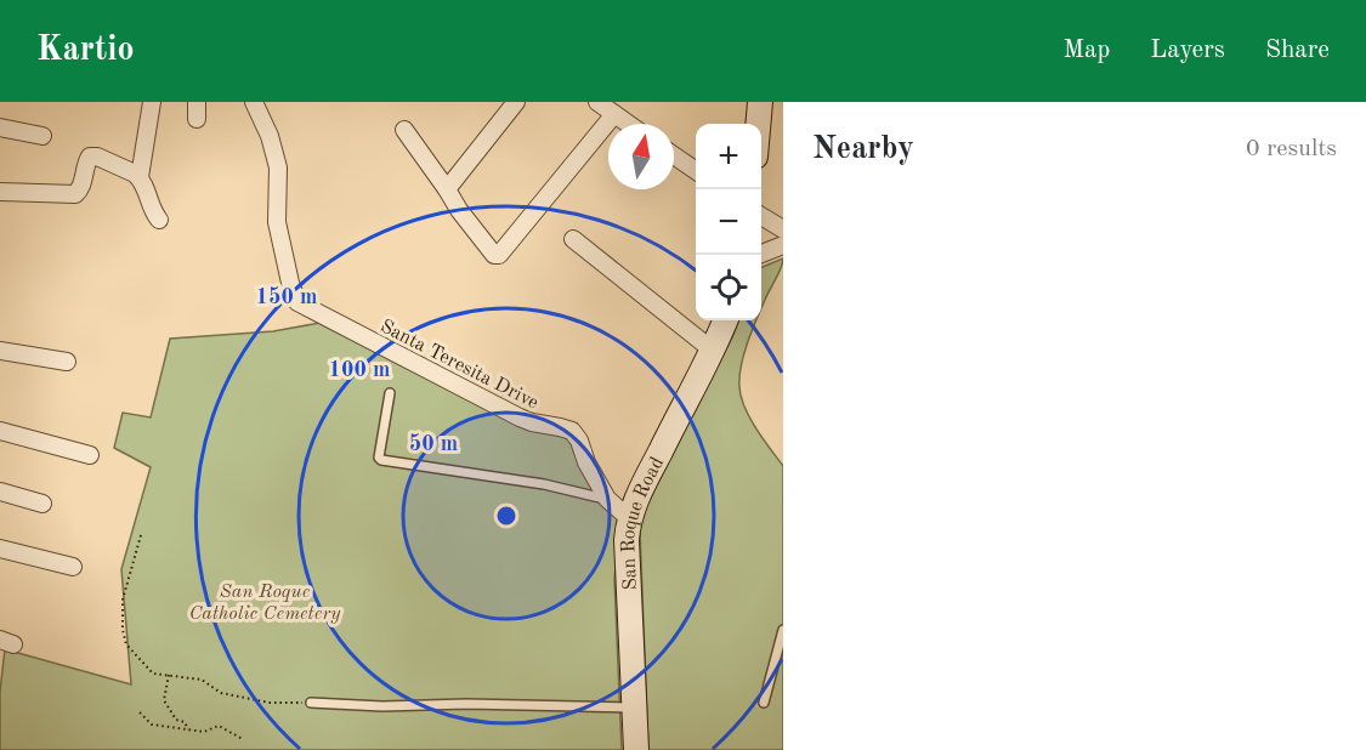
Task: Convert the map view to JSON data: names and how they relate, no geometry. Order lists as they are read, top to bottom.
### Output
{
  "streets": {
    "main road": ["San Roque Road"],
    "street": ["Santa Teresita Drive"]
  },
  "crossings": [
    ["Santa Teresita Drive", "San Roque Road"]
  ],
  "parks": ["San Roque Catholic Cemetery"],
  "north": "top",
  "page": {
    "header": "Kartio",
    "nav": ["Map", "Layers", "Share"],
    "heading": ["Nearby", "0 results"],
    "map_buttons": ["+", "−"]
  },
  "rings": ["150 m", "100 m", "50 m"]
}
